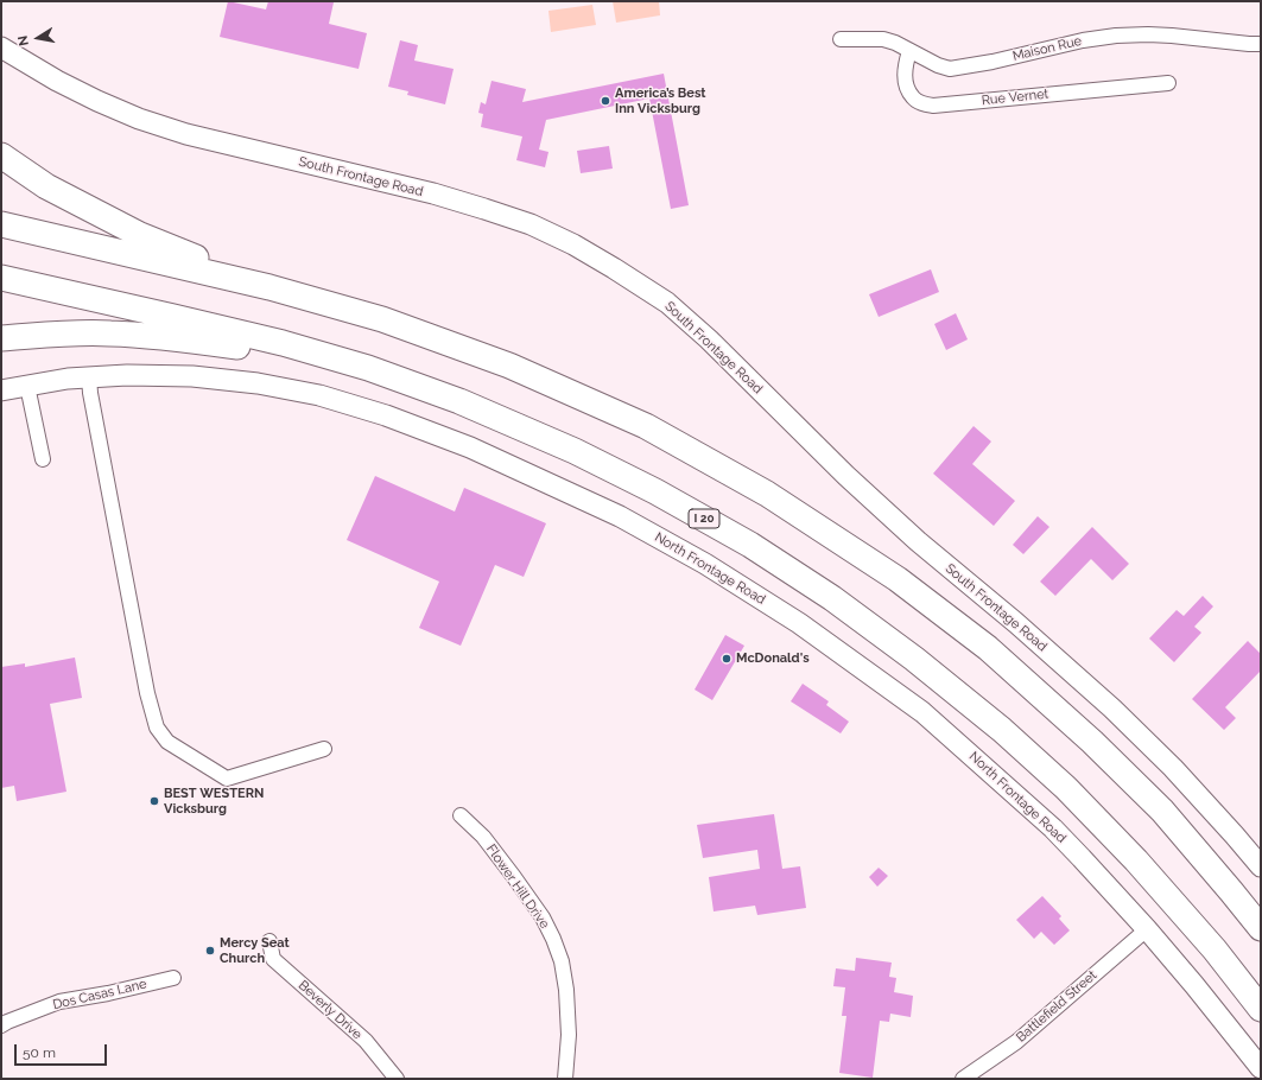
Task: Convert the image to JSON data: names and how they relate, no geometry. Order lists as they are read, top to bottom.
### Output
{
  "streets": {
    "highway": ["I 20"],
    "street": [
      "Maison Rue",
      "Rue Vernet",
      "South Frontage Road",
      "North Frontage Road",
      "Flower Hill Drive",
      "Dos Casas Lane",
      "Battlefield Street",
      "Beverly Drive"
    ]
  },
  "crossings": [
    ["Maison Rue", "Rue Vernet"],
    ["North Frontage Road", "Battlefield Street"]
  ],
  "places": [
    "America’s Best Inn Vicksburg",
    "McDonald's",
    "BEST WESTERN Vicksburg",
    "Mercy Seat Church"
  ],
  "scale_bar": "50 m",
  "north": "left"
}
